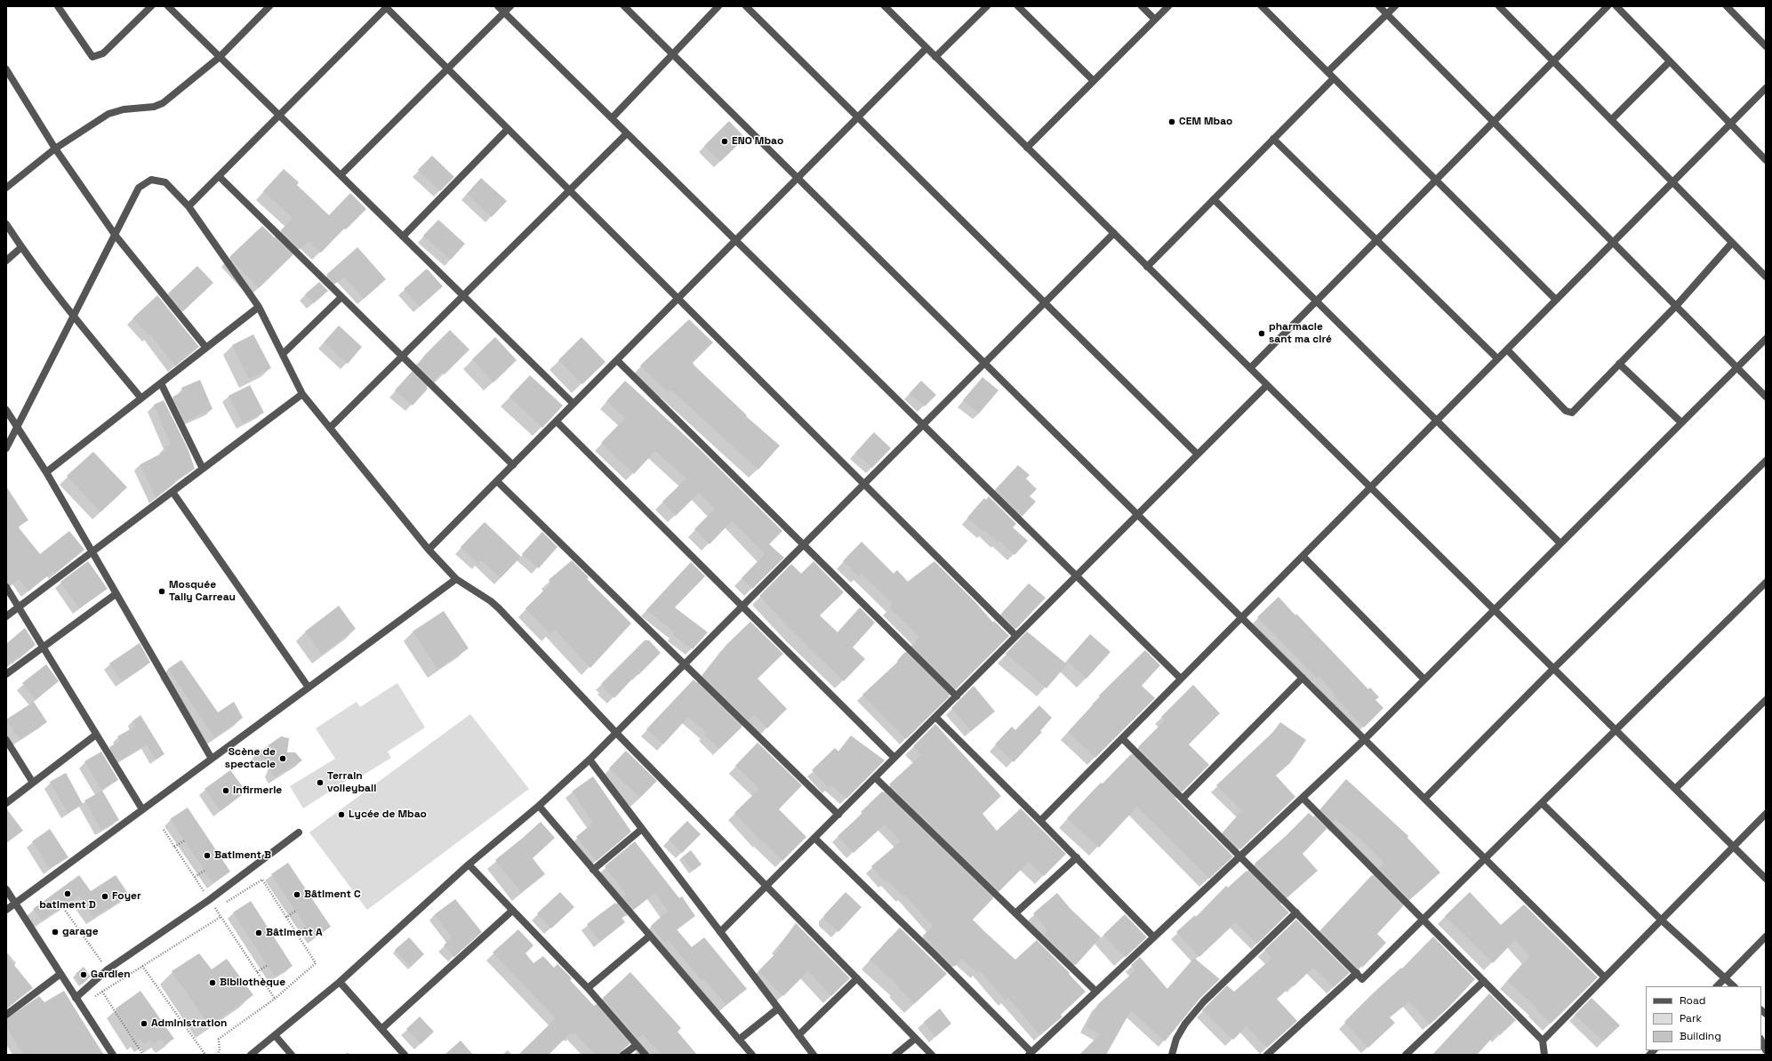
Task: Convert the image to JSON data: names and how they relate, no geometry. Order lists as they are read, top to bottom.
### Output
{
  "places": [
    "CEM Mbao",
    "ENO Mbao",
    "pharmacie sant ma ciré",
    "Mosquée Tally Carreau",
    "Scène de spectacle",
    "Terrain volleyball",
    "Infirmerie",
    "Lycée de Mbao",
    "Batiment B",
    "batiment D",
    "Bâtiment C",
    "Foyer",
    "garage",
    "Bâtiment A",
    "Gardien",
    "Bibliothèque",
    "Administration"
  ],
  "legend": ["Road", "Park", "Building"]
}
